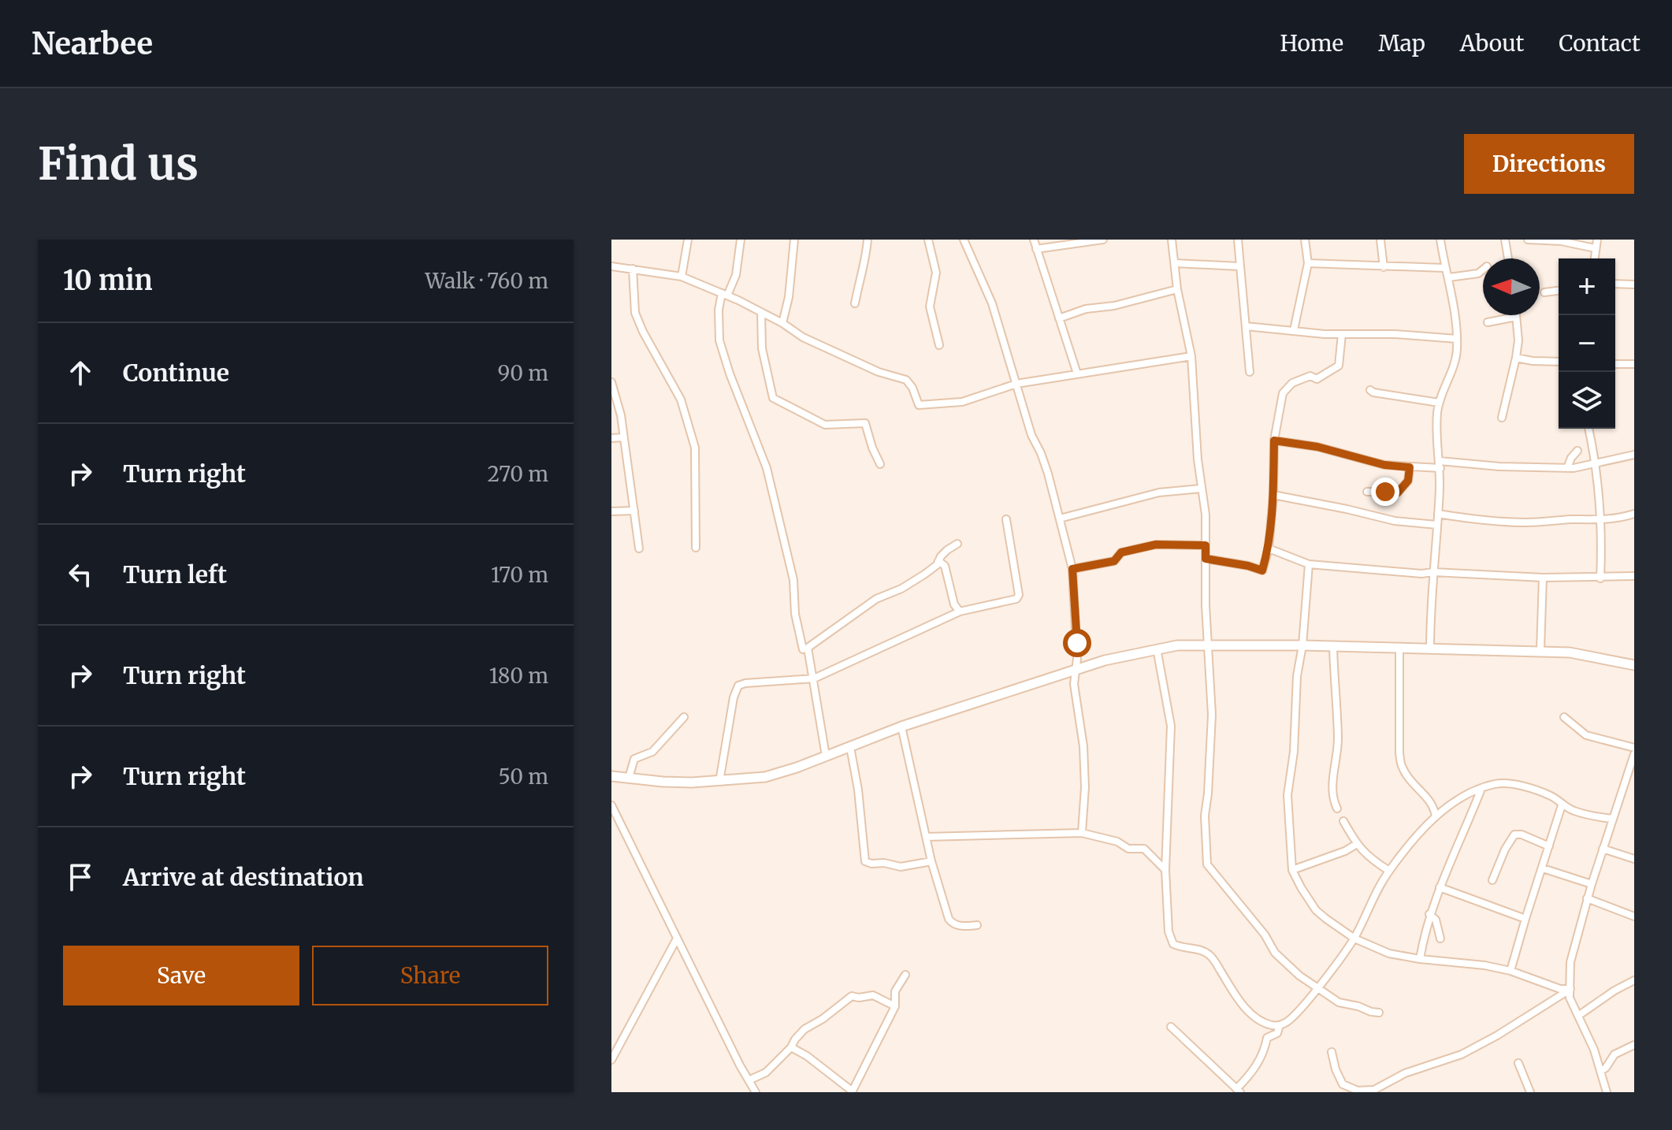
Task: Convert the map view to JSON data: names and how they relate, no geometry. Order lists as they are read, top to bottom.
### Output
{
  "north": "left",
  "page": {
    "header": "Nearbee",
    "nav": [
      "Home",
      "Map",
      "About",
      "Contact"
    ],
    "buttons": [
      "Directions",
      ["Save", "Share"]
    ],
    "title": "Find us",
    "heading": ["10 min", "Walk · 760 m"],
    "map_buttons": ["+", "−"],
    "list": [
      ["Continue", "90 m"],
      ["Turn right", "270 m"],
      ["Turn left", "170 m"],
      ["Turn right", "180 m"],
      ["Turn right", "50 m"],
      "Arrive at destination"
    ]
  }
}
